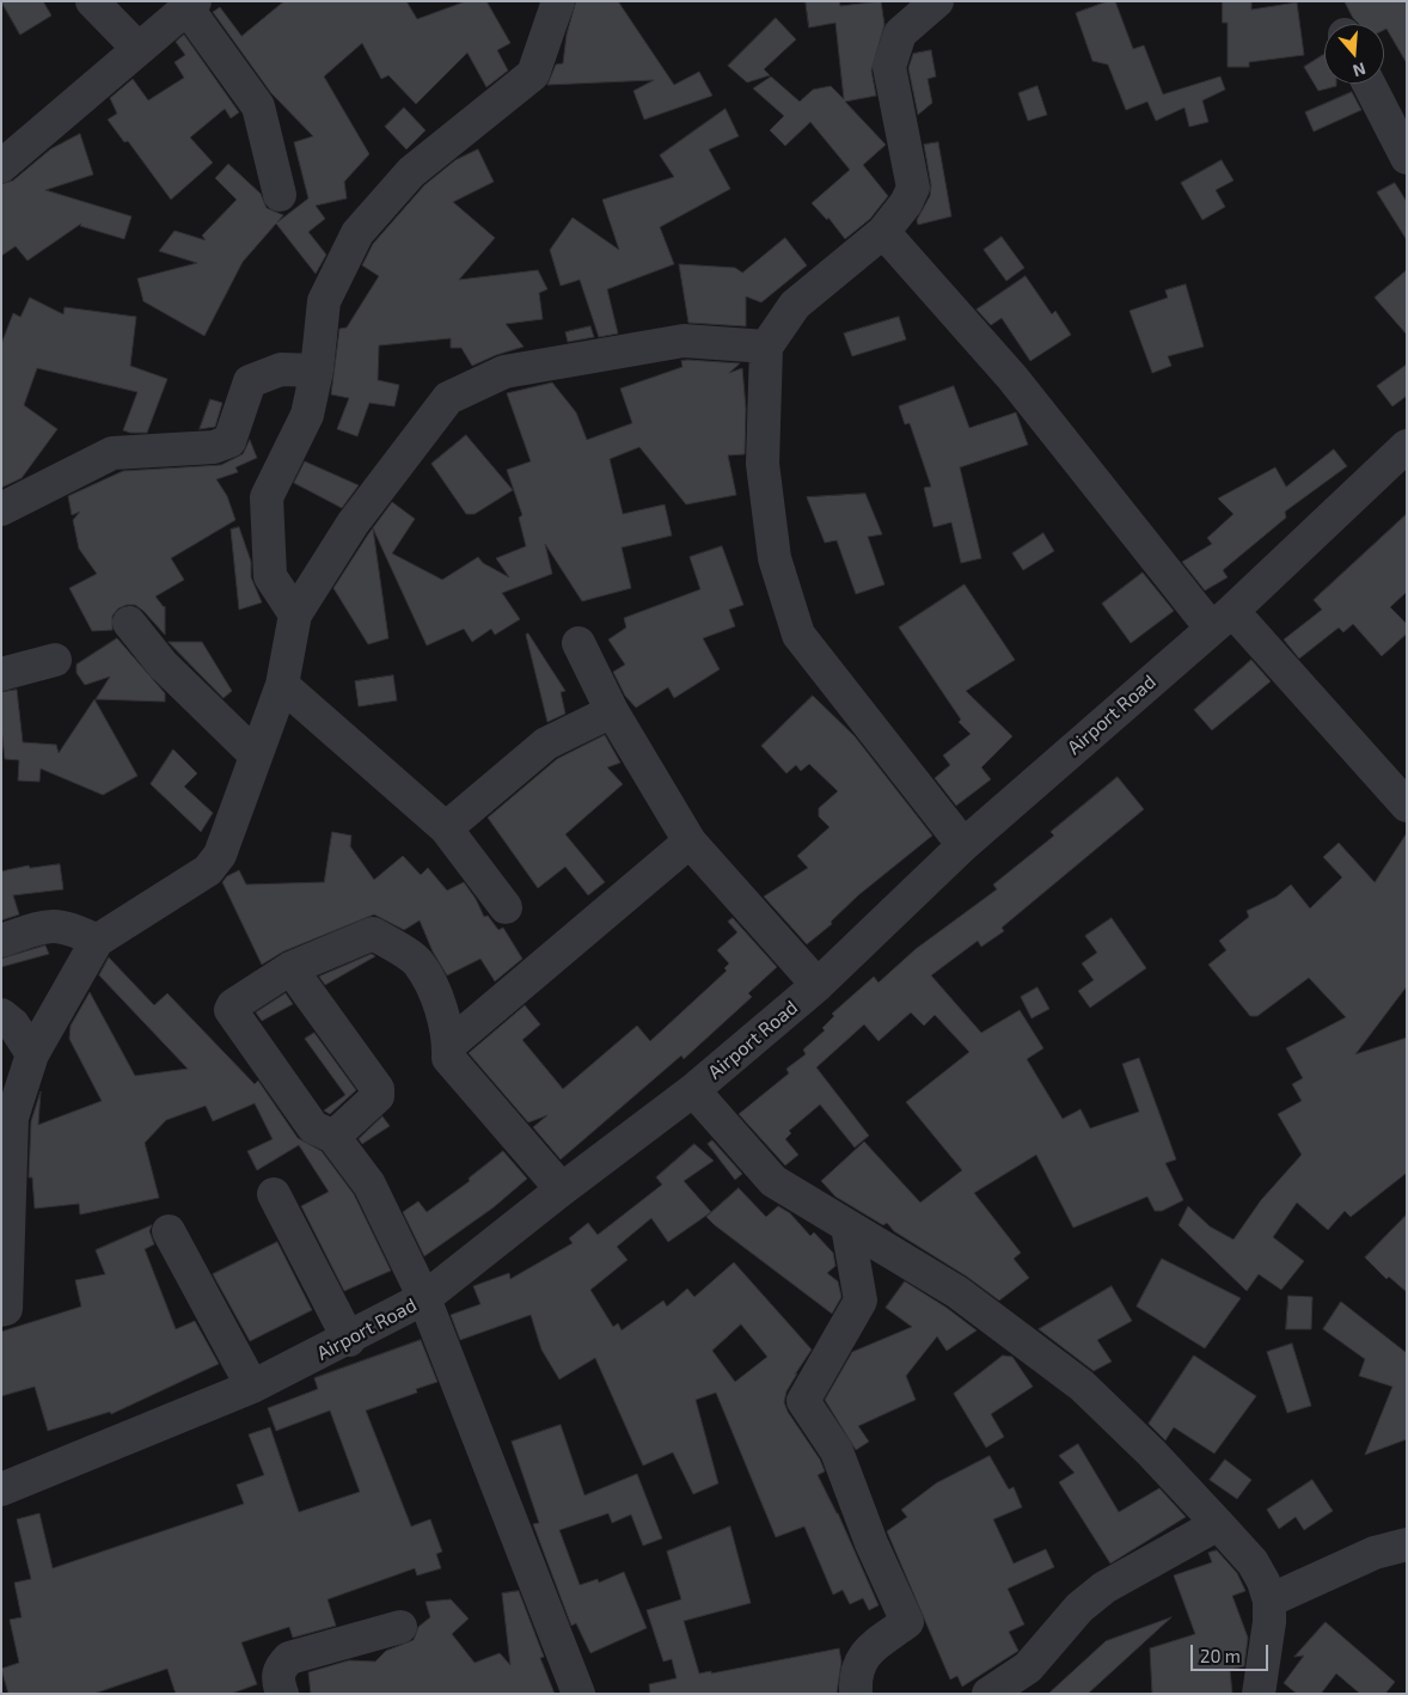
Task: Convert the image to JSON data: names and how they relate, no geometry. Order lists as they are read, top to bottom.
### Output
{
  "streets": {
    "street": ["Airport Road"]
  },
  "scale_bar": "20 m",
  "north": "bottom"
}
